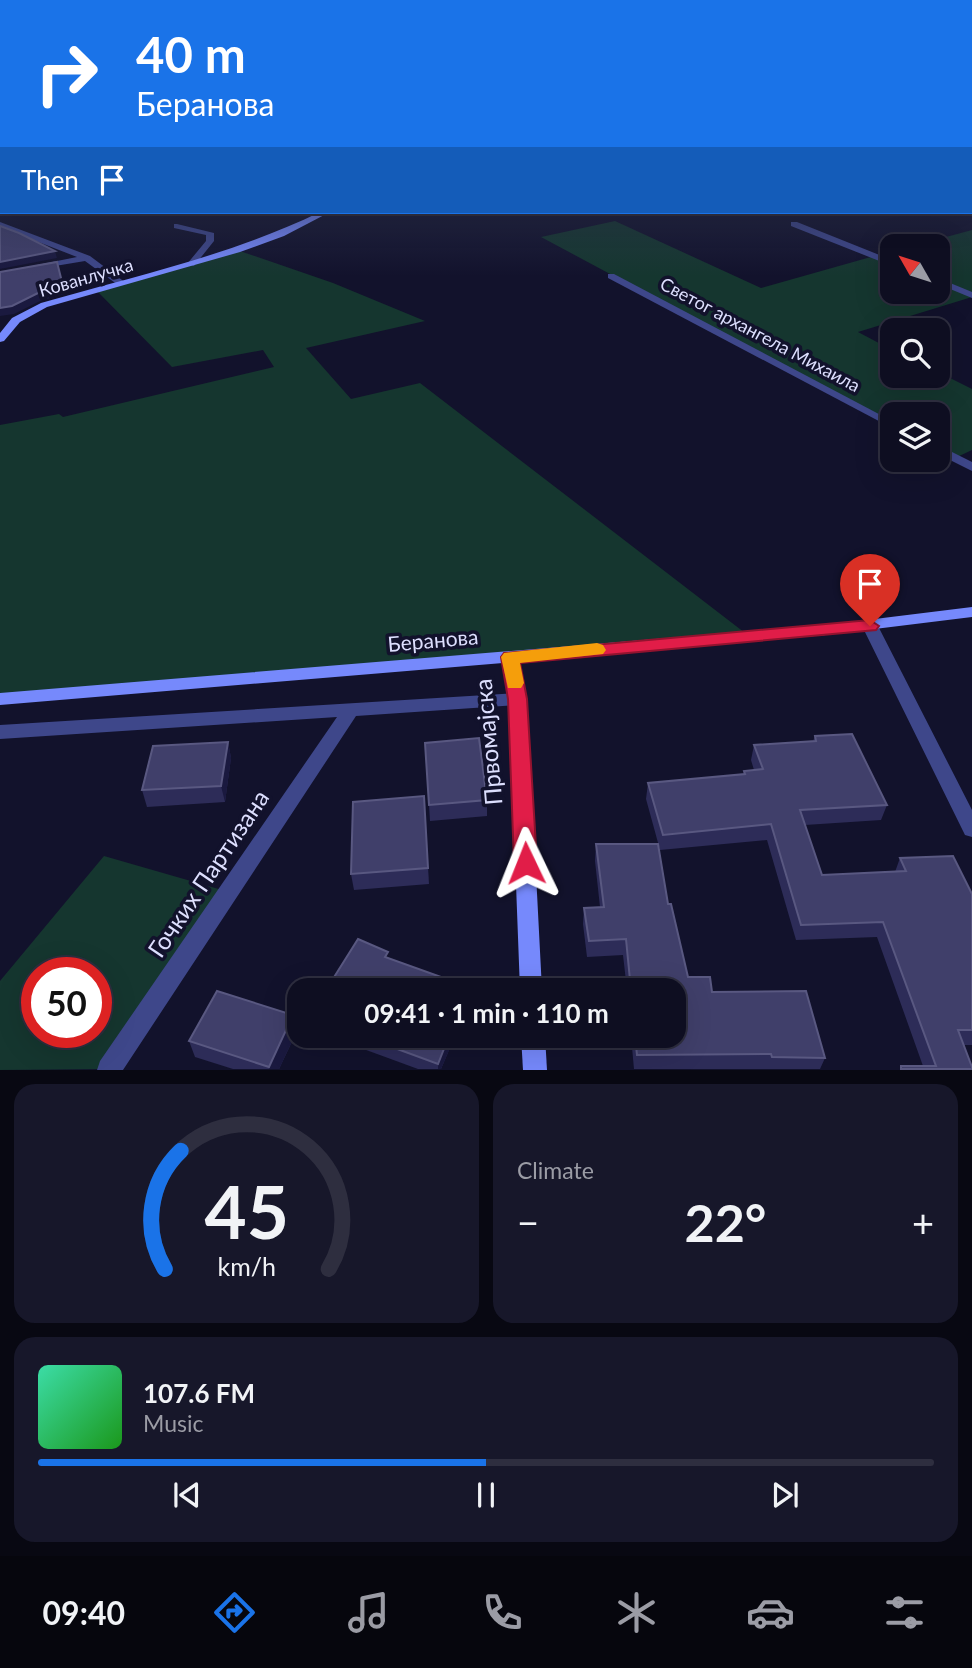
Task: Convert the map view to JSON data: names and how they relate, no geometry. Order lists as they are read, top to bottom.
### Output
{
  "streets": {
    "main road": ["Кованлучка", "Беранова", "Првомајска"],
    "street": ["Светог архангела Михаила", "Гочких Партизана"]
  },
  "crossings": [
    ["Беранова", "Првомајска"]
  ],
  "north": "top left",
  "page": {
    "turn": ["40 m", "Беранова"],
    "then": "Then",
    "limit": "50",
    "trip": "09:41 · 1 min · 110 m",
    "tile": "Climate",
    "heat": ["−", "22°", "+"],
    "song": ["107.6 FM", "Music"],
    "tabs": "09:40",
    "gauge": ["45", "km/h"]
  }
}
